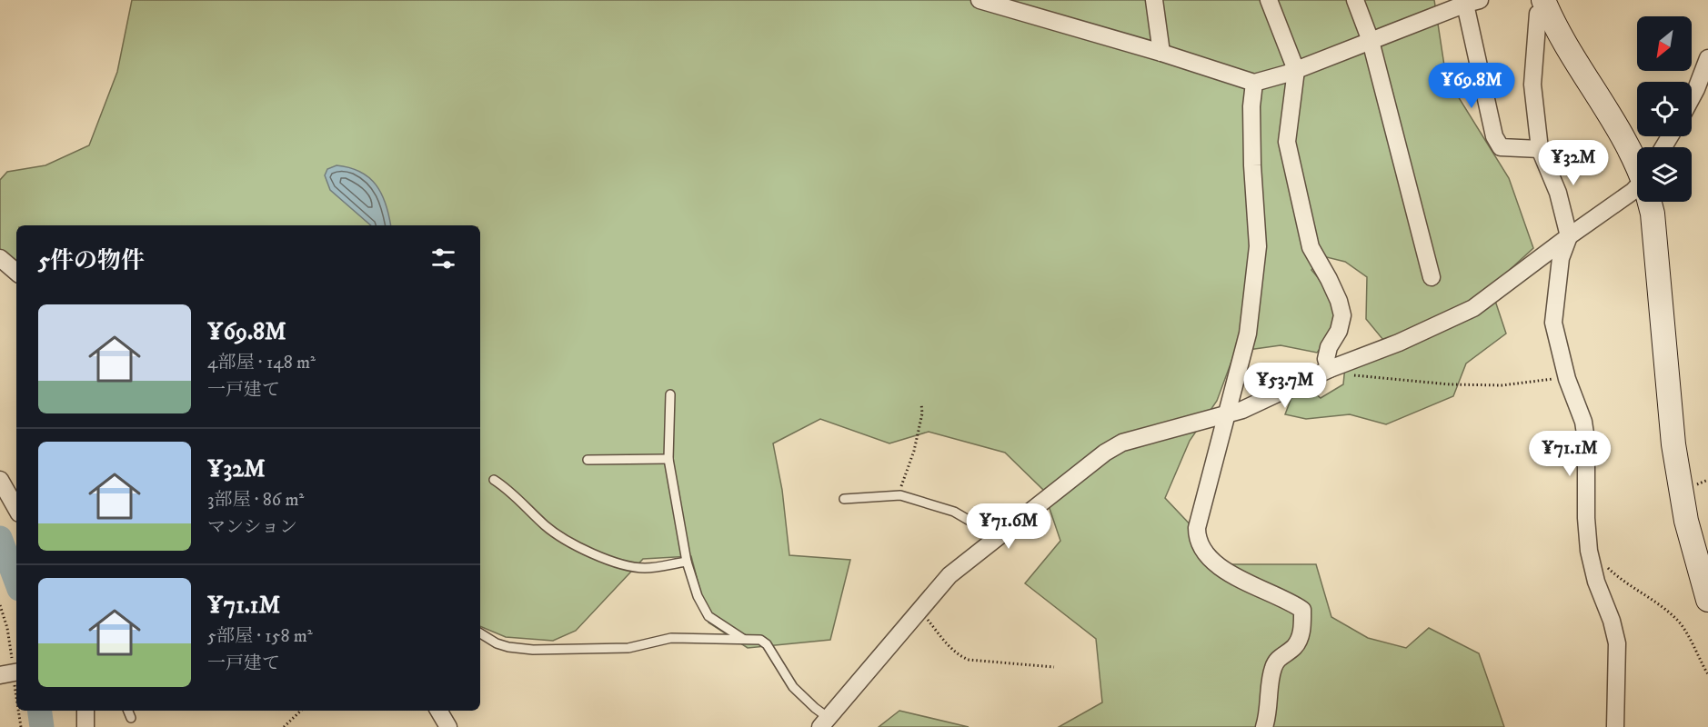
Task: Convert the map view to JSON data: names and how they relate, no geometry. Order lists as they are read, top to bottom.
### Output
{
  "north": "bottom left",
  "page": {
    "price": [
      "¥69.8M",
      "¥32M",
      "¥53.7M",
      "¥71.1M",
      "¥71.6M"
    ],
    "heading": "5件の物件",
    "list": [
      {
        "name": "¥69.8M",
        "note": "4部屋 · 148 m² · 一戸建て"
      },
      {
        "name": "¥32M",
        "note": "3部屋 · 86 m² · マンション"
      },
      {
        "name": "¥71.1M",
        "note": "5部屋 · 158 m² · 一戸建て"
      }
    ]
  }
}
